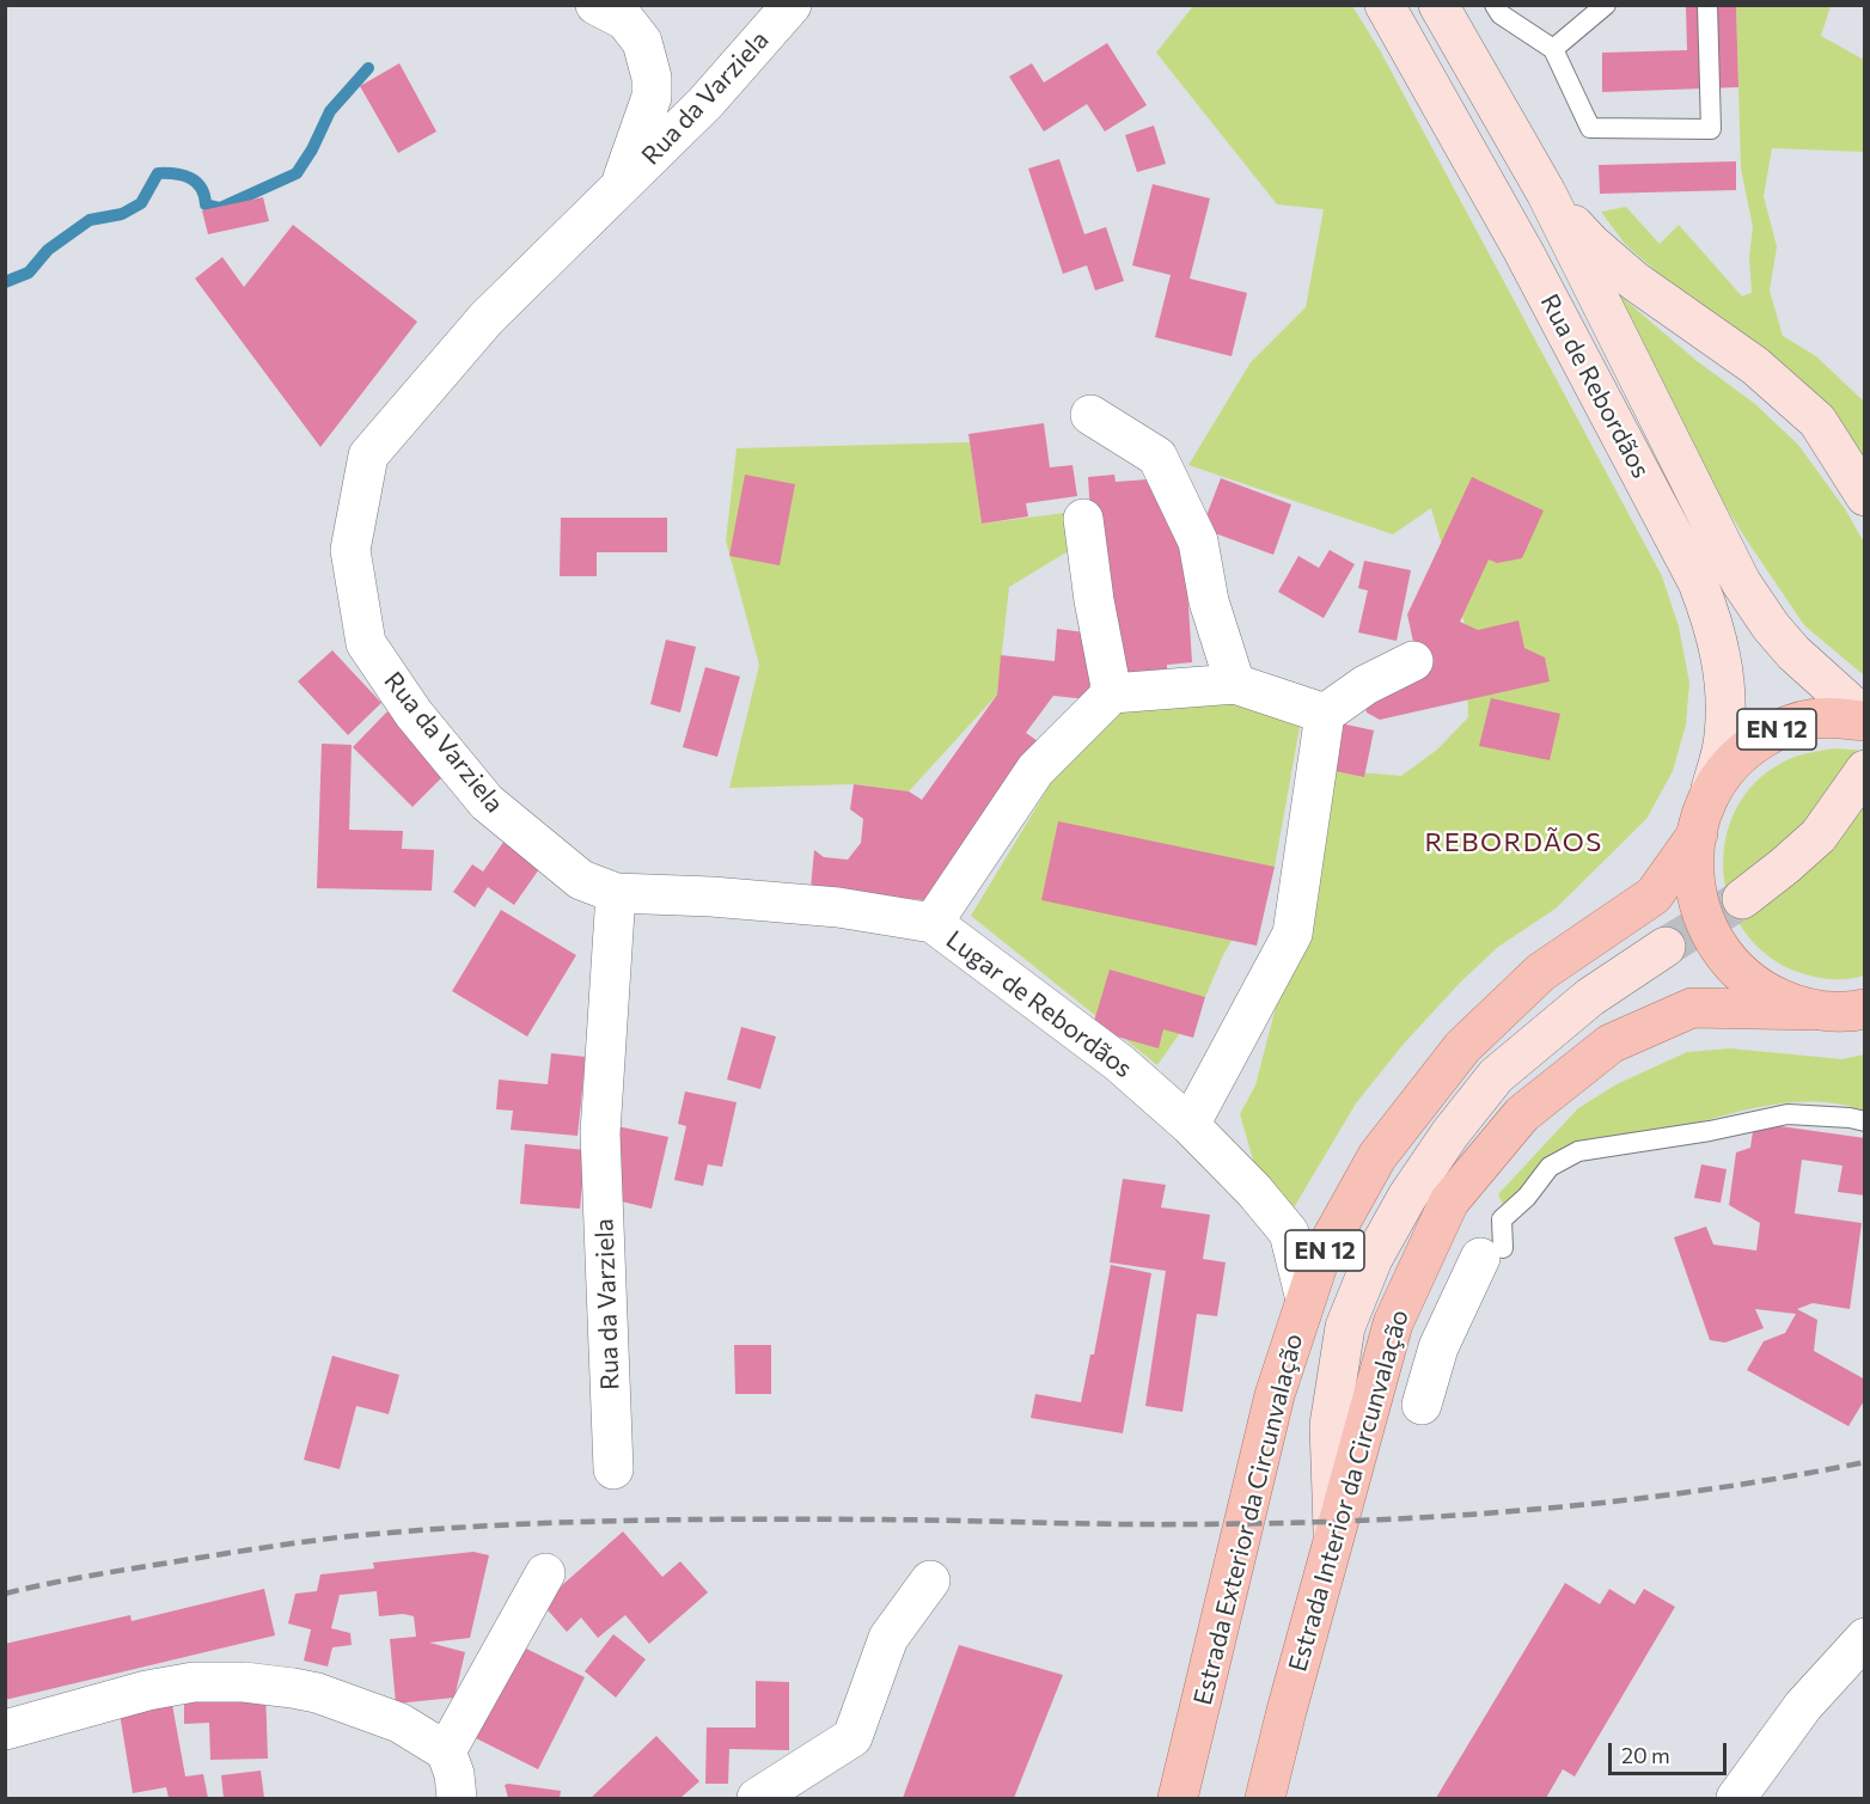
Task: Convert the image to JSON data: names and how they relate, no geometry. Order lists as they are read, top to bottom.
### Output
{
  "streets": {
    "main road": [
      "Rua de Rebordãos",
      "EN 12",
      "Estrada Interior da Circunvalação",
      "Estrada Exterior da Circunvalação"
    ],
    "street": ["Rua da Varziela", "Lugar de Rebordãos"]
  },
  "crossings": [
    ["Rua da Varziela", "Lugar de Rebordãos"],
    ["Rua de Rebordãos", "EN 12"],
    ["EN 12", "Estrada Interior da Circunvalação"],
    ["EN 12", "Estrada Exterior da Circunvalação"],
    ["Lugar de Rebordãos", "Estrada Exterior da Circunvalação"]
  ],
  "districts": ["REBORDÃOS"],
  "scale_bar": "20 m"
}
